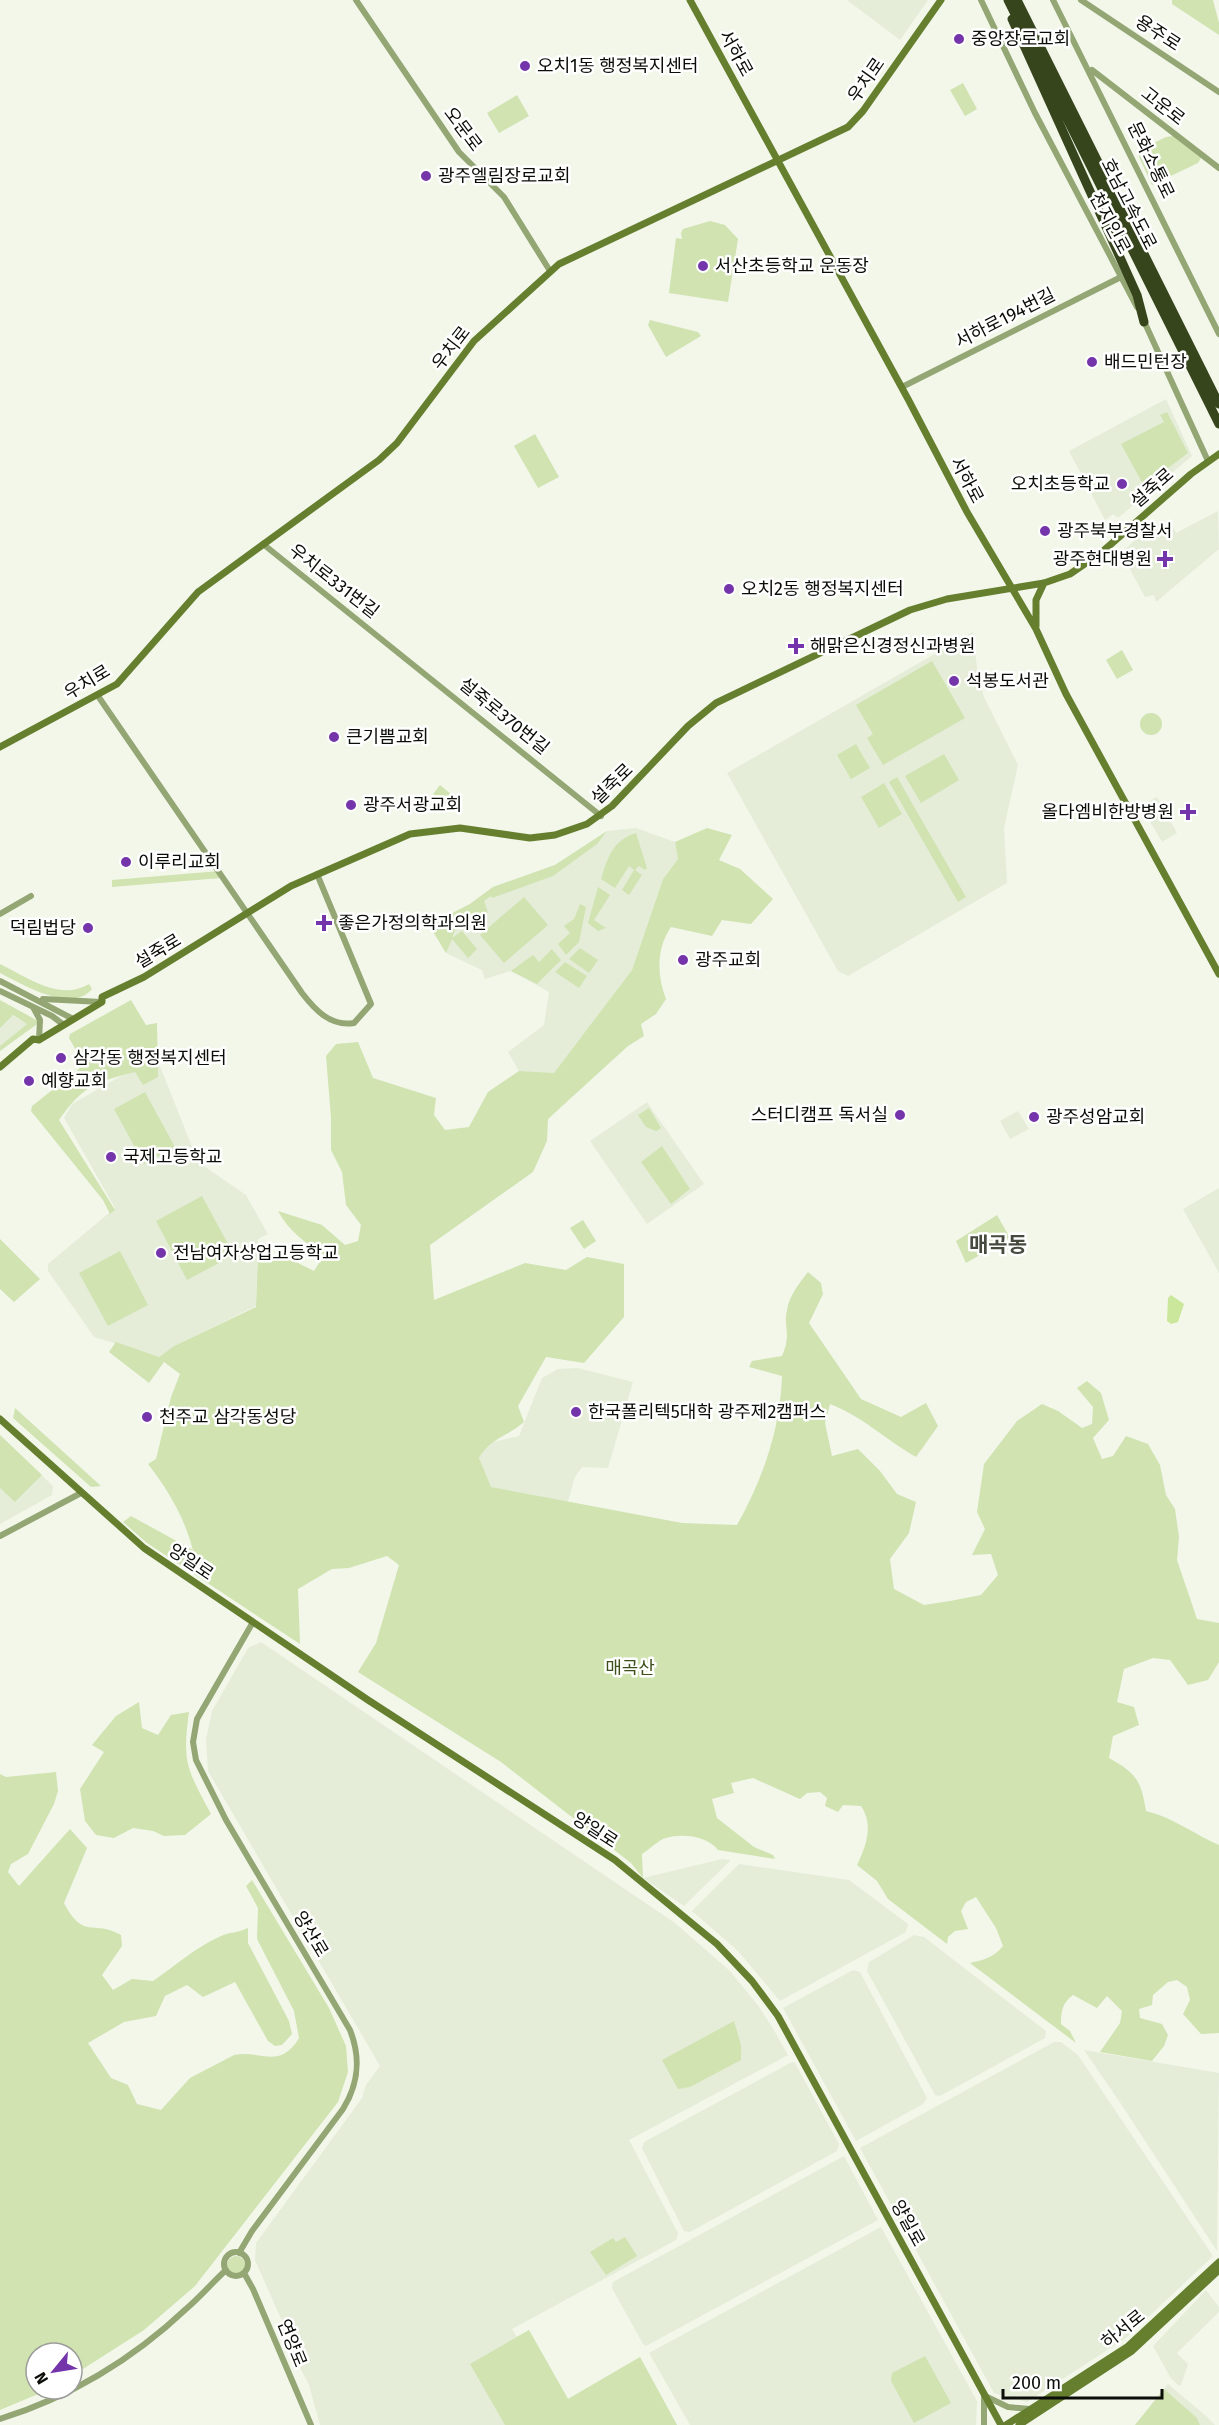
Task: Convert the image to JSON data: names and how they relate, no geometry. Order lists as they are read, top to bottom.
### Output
{
  "streets": {
    "highway": ["호남고속도로"],
    "main road": [
      "서하로",
      "우치로",
      "설죽로",
      "양일로",
      "하서로"
    ],
    "street": [
      "용주로",
      "고운로",
      "오문로",
      "문화소통로",
      "천지인로",
      "서하로194번길",
      "우치로331번길",
      "설죽로370번길",
      "양산로",
      "연양로"
    ]
  },
  "crossings": [
    ["서하로", "우치로"],
    ["서하로", "서하로194번길"],
    ["서하로", "설죽로"],
    ["우치로", "오문로"],
    ["우치로", "우치로331번길"],
    ["고운로", "문화소통로"],
    ["천지인로", "서하로194번길"],
    ["천지인로", "설죽로"],
    ["설죽로", "설죽로370번길"],
    ["우치로331번길", "설죽로370번길"],
    ["양일로", "양산로"],
    ["양산로", "연양로"]
  ],
  "districts": ["매곡동"],
  "parks": ["매곡산"],
  "places": {
    "other": [
      "중앙장로교회",
      "오치1동 행정복지센터",
      "광주엘림장로교회",
      "서산초등학교 운동장",
      "배드민턴장",
      "오치초등학교",
      "광주북부경찰서",
      "오치2동 행정복지센터",
      "석봉도서관",
      "큰기쁨교회",
      "광주서광교회",
      "이루리교회",
      "덕림법당",
      "광주교회",
      "삼각동 행정복지센터",
      "예향교회",
      "스터디캠프 독서실",
      "광주성암교회",
      "국제고등학교",
      "전남여자상업고등학교",
      "한국폴리텍5대학 광주제2캠퍼스",
      "천주교 삼각동성당"
    ],
    "health": [
      "광주현대병원",
      "해맑은신경정신과병원",
      "올다엠비한방병원",
      "좋은가정의학과의원"
    ]
  },
  "scale_bar": "200 m",
  "north": "bottom left"
}
